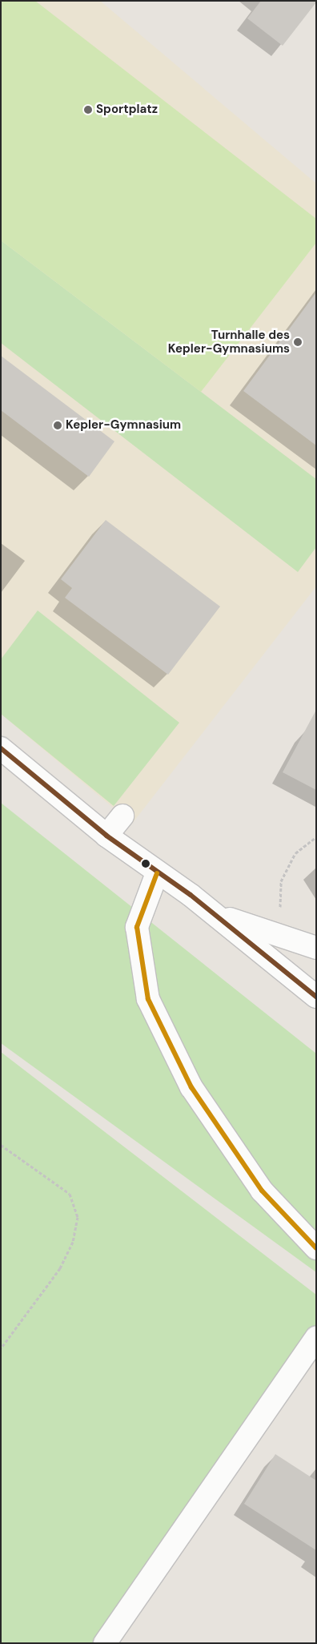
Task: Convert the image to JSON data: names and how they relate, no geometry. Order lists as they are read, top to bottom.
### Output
{
  "places": ["Sportplatz", "Turnhalle des Kepler-Gymnasiums", "Kepler-Gymnasium"]
}
